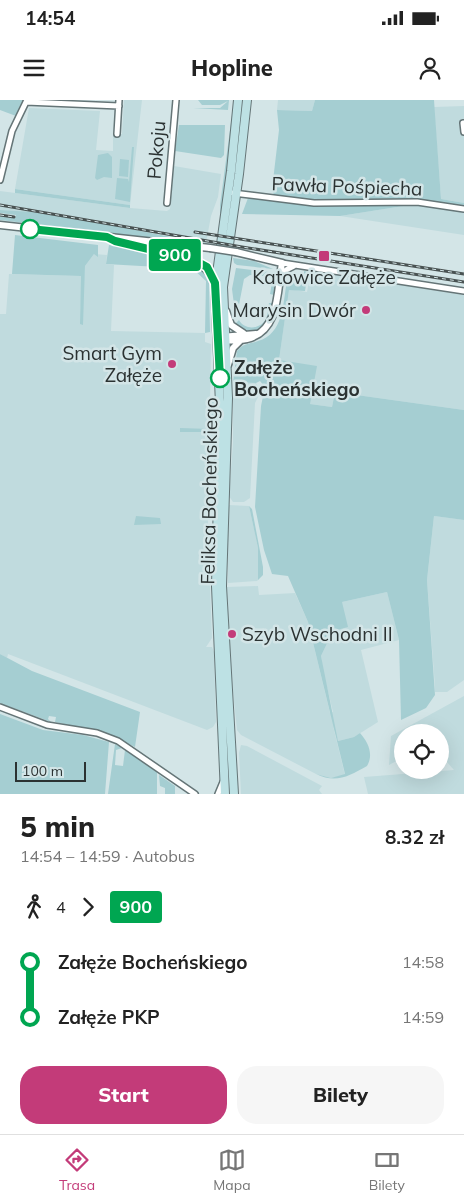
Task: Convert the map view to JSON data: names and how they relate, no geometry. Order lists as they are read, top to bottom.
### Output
{
  "streets": {
    "main road": ["Feliksa Bocheńskiego"],
    "street": ["Pokoju", "Pawła Pośpiecha"]
  },
  "crossings": [
    ["Pawła Pośpiecha", "Feliksa Bocheńskiego"]
  ],
  "places": {
    "transit": ["Katowice Załęże"],
    "other": [
      "Marysin Dwór",
      "Smart Gym Załęże",
      "Załęże Bocheńskiego",
      "Szyb Wschodni II"
    ]
  },
  "lines": ["bus line 900"],
  "scale_bar": "100 m",
  "page": {
    "status": "14:54",
    "header": "Hopline",
    "on_map": "900",
    "scale": "100 m",
    "heading": ["5 min", "14:54 – 14:59 · Autobus", "8.32 zł"],
    "legs": ["4", "900"],
    "list": [
      {
        "name": "Załęże Bocheńskiego",
        "value": "14:58"
      },
      {
        "name": "Załęże PKP",
        "value": "14:59"
      }
    ],
    "buttons": ["Start", "Bilety"],
    "tabs": ["Trasa", "Mapa", "Bilety"]
  }
}
